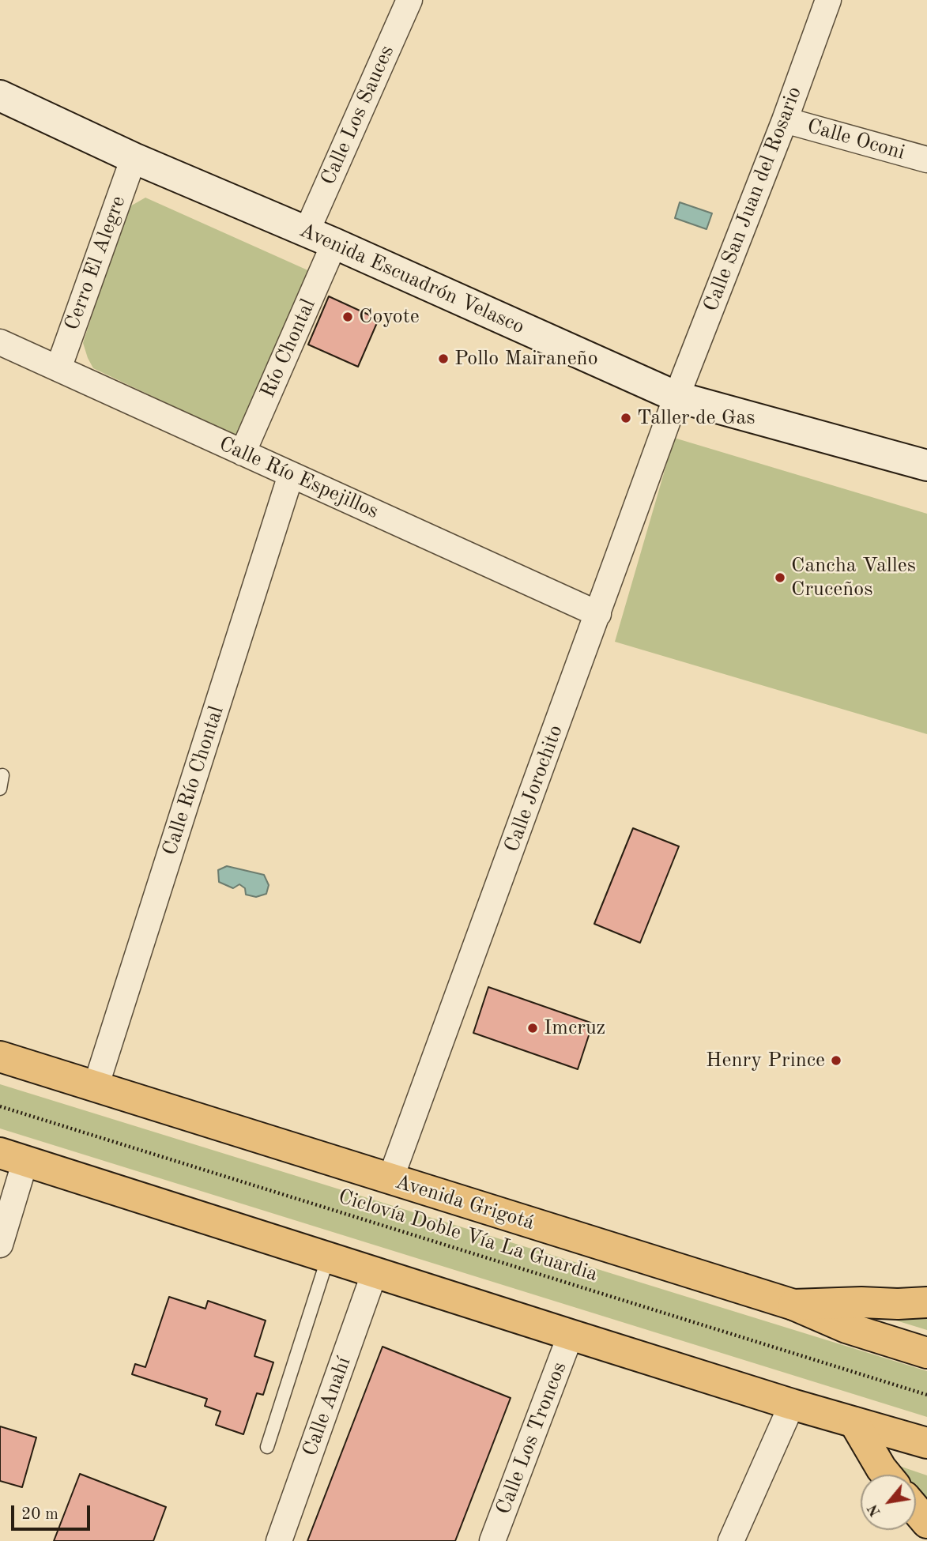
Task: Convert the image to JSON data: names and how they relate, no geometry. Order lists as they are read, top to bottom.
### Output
{
  "streets": {
    "main road": ["Avenida Grigotá"],
    "street": [
      "Calle Los Sauces",
      "Calle Oconi",
      "Calle San Juan del Rosario",
      "Cerro El Alegre",
      "Avenida Escuadrón Velasco",
      "Río Chontal",
      "Calle Río Espejillos",
      "Calle Río Chontal",
      "Calle Jorochito",
      "Calle Anahí",
      "Calle Los Troncos"
    ],
    "path": ["Ciclovía Doble Vía La Guardia"]
  },
  "crossings": [
    ["Calle Los Sauces", "Avenida Escuadrón Velasco"],
    ["Calle Oconi", "Calle San Juan del Rosario"],
    ["Calle San Juan del Rosario", "Avenida Escuadrón Velasco"],
    ["Calle San Juan del Rosario", "Calle Jorochito"],
    ["Cerro El Alegre", "Avenida Escuadrón Velasco"],
    ["Cerro El Alegre", "Calle Río Espejillos"],
    ["Avenida Escuadrón Velasco", "Río Chontal"],
    ["Avenida Escuadrón Velasco", "Calle Jorochito"],
    ["Río Chontal", "Calle Río Espejillos"],
    ["Calle Río Espejillos", "Calle Río Chontal"],
    ["Calle Río Espejillos", "Calle Jorochito"],
    ["Calle Río Chontal", "Avenida Grigotá"],
    ["Calle Jorochito", "Avenida Grigotá"]
  ],
  "places": [
    "Coyote",
    "Pollo Mairaneño",
    "Taller de Gas",
    "Cancha Valles Cruceños",
    "Imcruz",
    "Henry Prince"
  ],
  "scale_bar": "20 m",
  "north": "bottom left"
}
